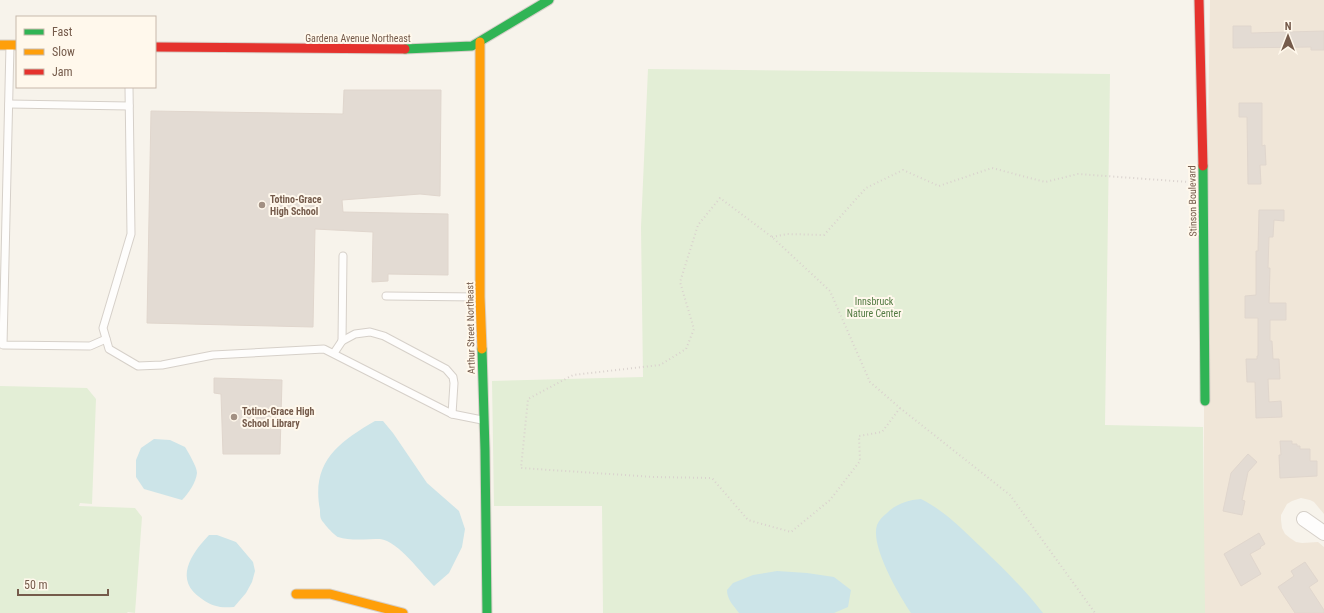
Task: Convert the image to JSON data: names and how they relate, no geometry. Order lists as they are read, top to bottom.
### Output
{
  "streets": {
    "street": ["Gardena Avenue Northeast", "Stinson Boulevard", "Arthur Street Northeast"]
  },
  "crossings": [
    ["Gardena Avenue Northeast", "Arthur Street Northeast"]
  ],
  "parks": ["Innsbruck Nature Center"],
  "places": ["Totino-Grace High School", "Totino-Grace High School Library"],
  "legend": ["Fast", "Slow", "Jam"],
  "scale_bar": "50 m",
  "north": "top"
}
